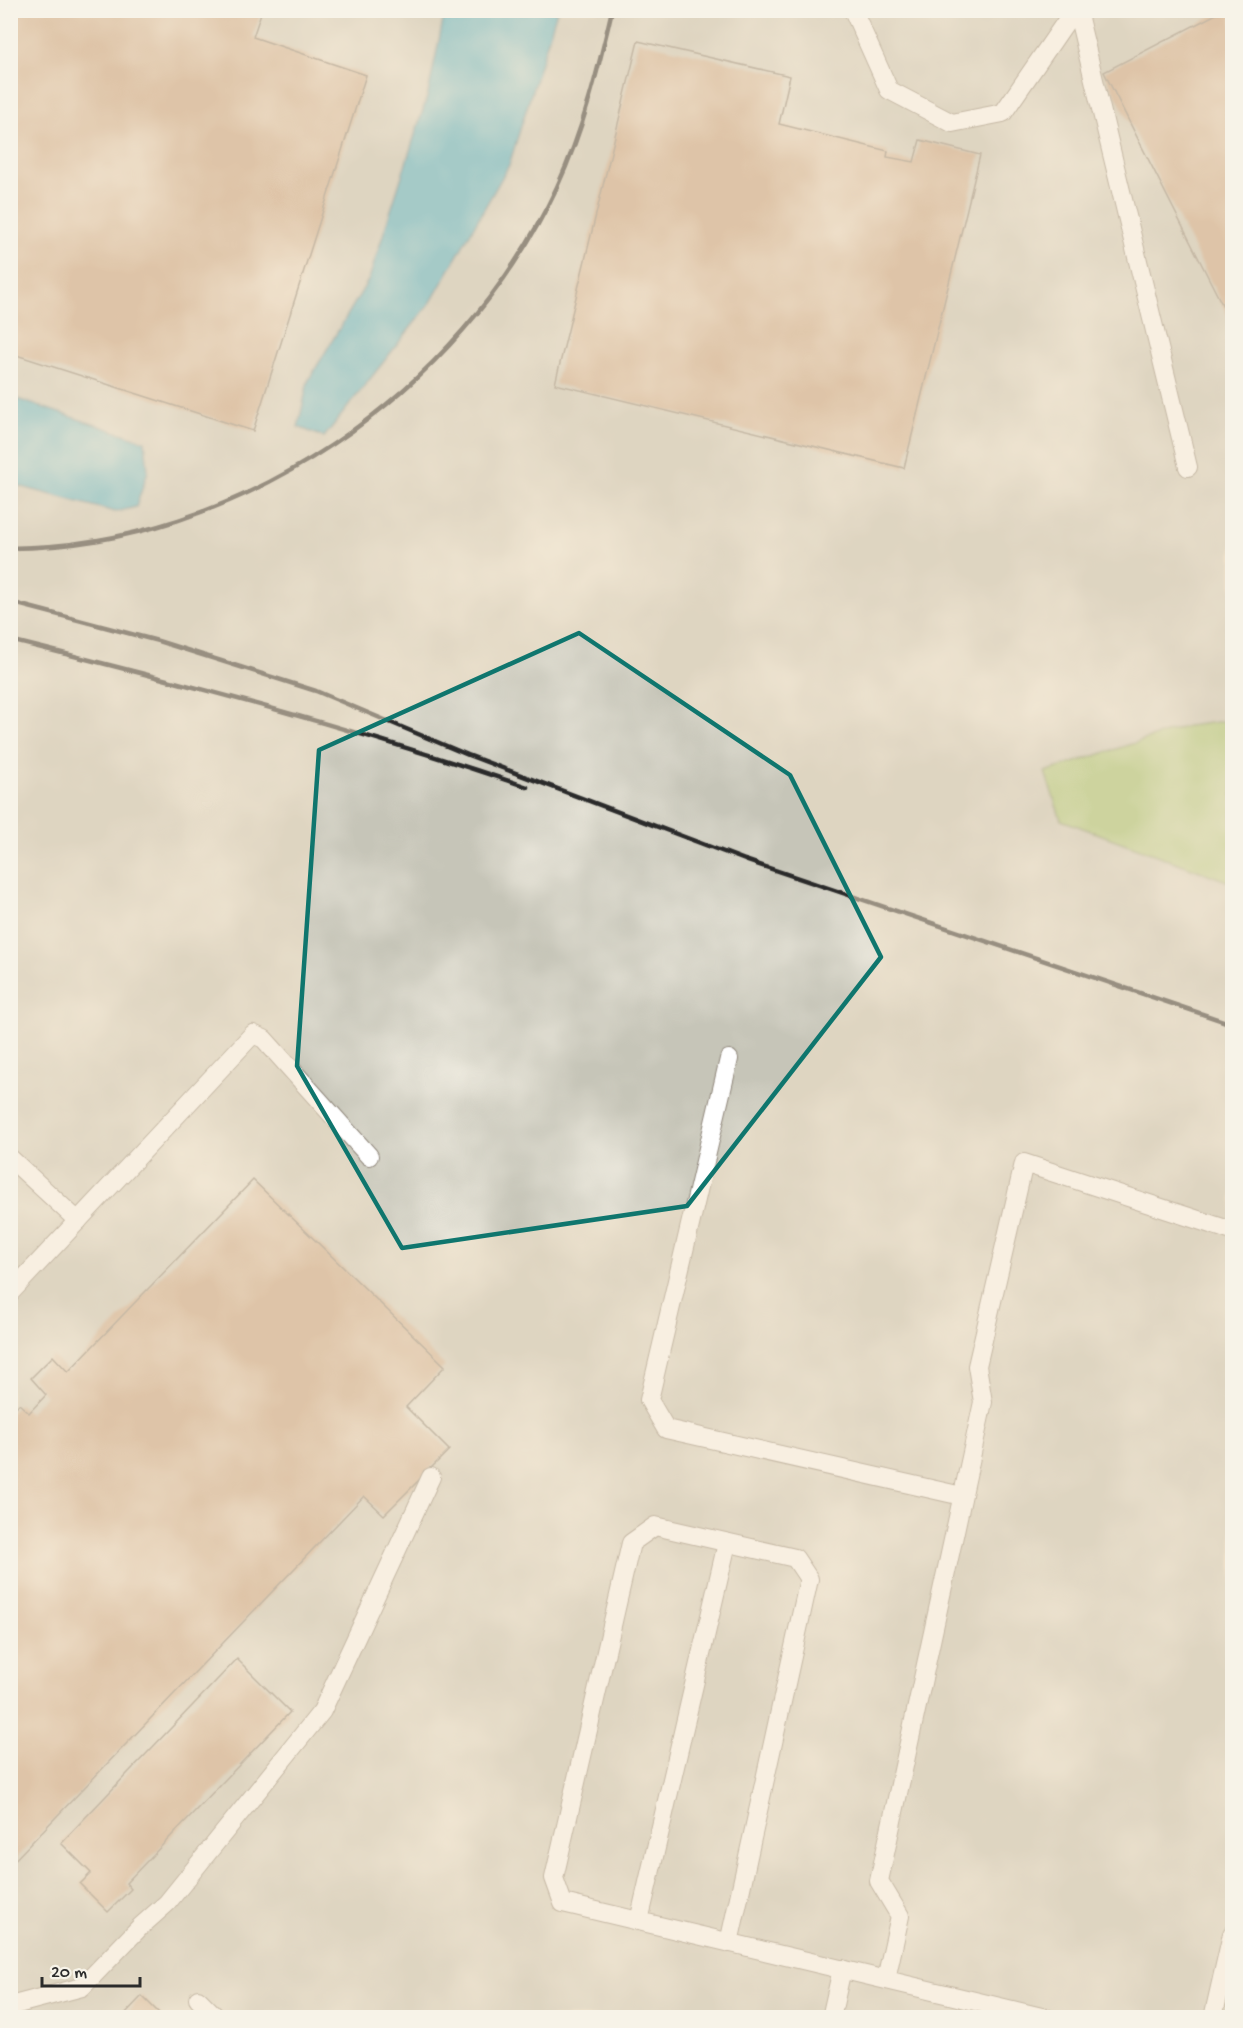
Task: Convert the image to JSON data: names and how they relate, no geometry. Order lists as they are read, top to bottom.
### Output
{
  "scale_bar": "20 m"
}
